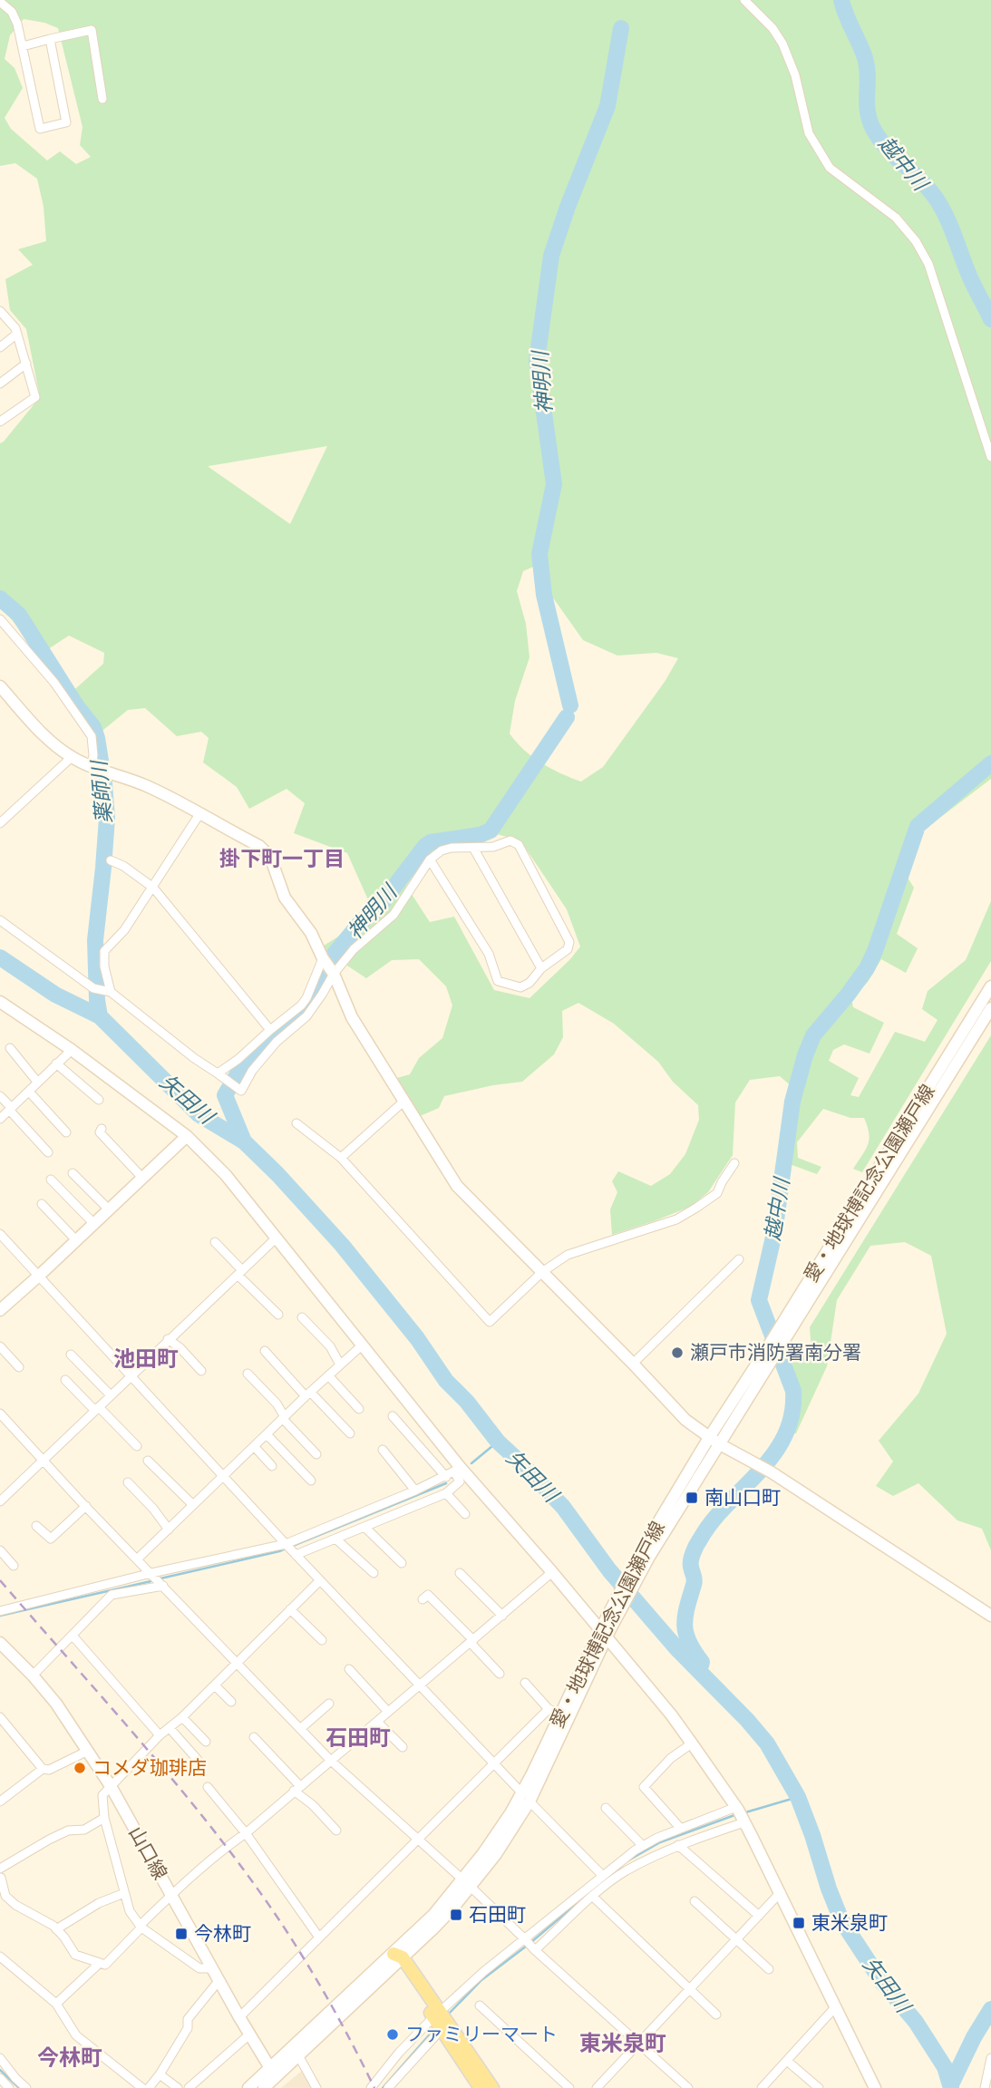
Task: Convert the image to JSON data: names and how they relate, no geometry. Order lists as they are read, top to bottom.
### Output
{
  "streets": {
    "street": ["愛・地球博記念公園瀬戸線", "山口線"]
  },
  "crossings": [
    ["愛・地球博記念公園瀬戸線", "山口線"]
  ],
  "districts": [
    "掛下町一丁目",
    "池田町",
    "石田町",
    "東米泉町",
    "今林町"
  ],
  "water": [
    "越中川",
    "神明川",
    "薬師川",
    "矢田川"
  ],
  "places": {
    "other": ["瀬戸市消防署南分署", "コメダ珈琲店", "ファミリーマート"],
    "transit": [
      "南山口町",
      "石田町",
      "東米泉町",
      "今林町"
    ]
  }
}
